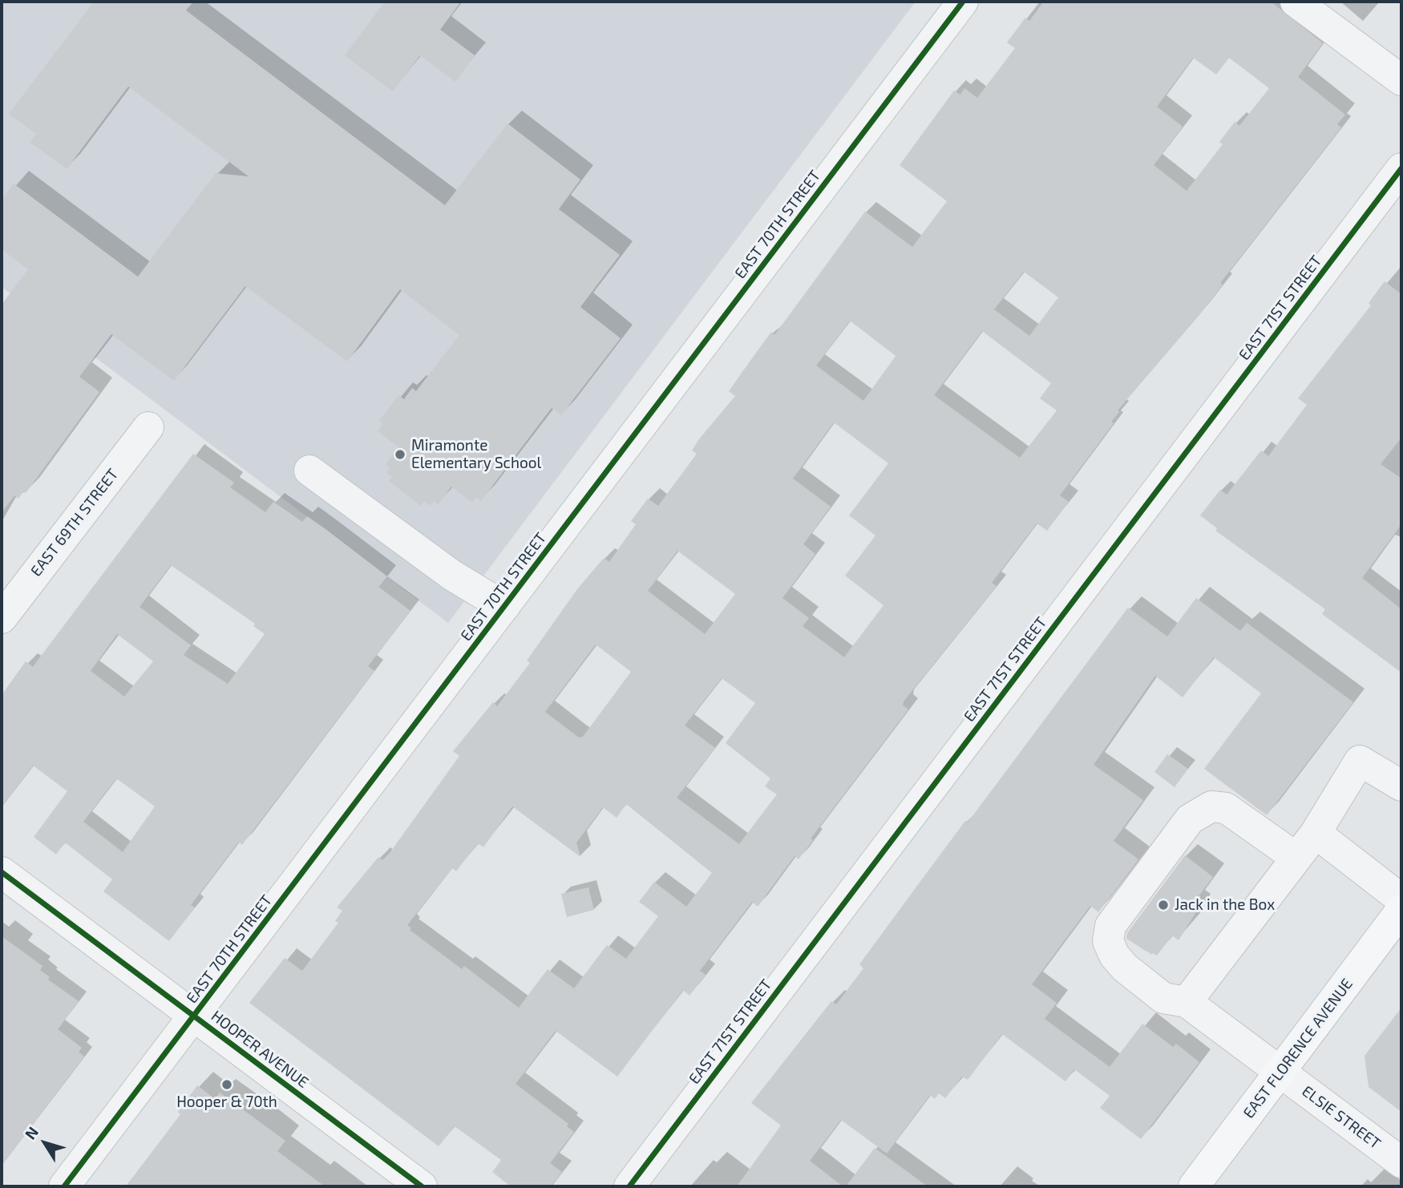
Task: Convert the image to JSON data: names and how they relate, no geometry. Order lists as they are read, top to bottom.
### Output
{
  "streets": {
    "main road": ["EAST FLORENCE AVENUE"],
    "street": [
      "EAST 70TH STREET",
      "EAST 71ST STREET",
      "EAST 69TH STREET",
      "HOOPER AVENUE",
      "ELSIE STREET"
    ]
  },
  "crossings": [
    ["EAST 70TH STREET", "HOOPER AVENUE"],
    ["EAST FLORENCE AVENUE", "ELSIE STREET"]
  ],
  "places": ["Miramonte Elementary School", "Jack in the Box", "Hooper & 70th"],
  "north": "top left"
}
